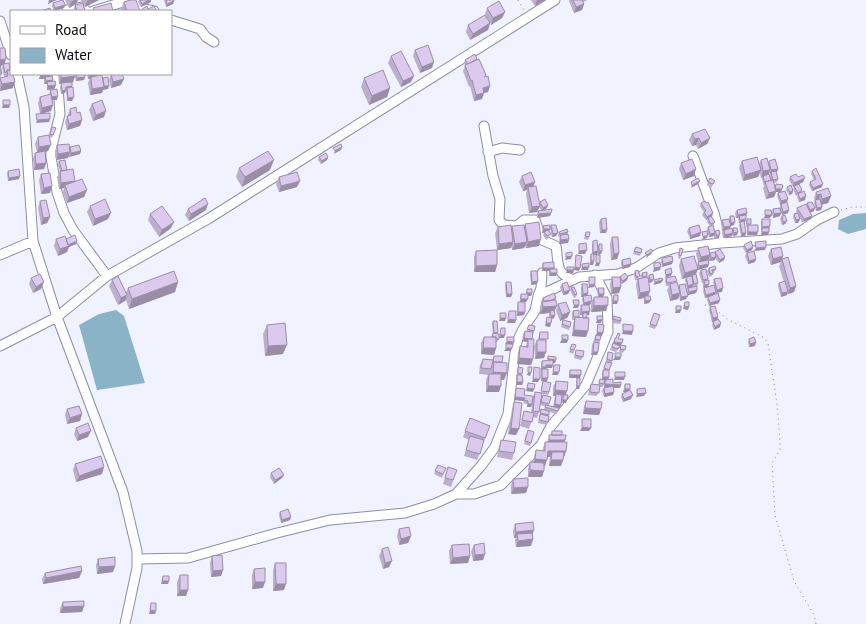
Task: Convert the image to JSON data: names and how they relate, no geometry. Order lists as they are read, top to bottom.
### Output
{
  "legend": ["Road", "Water"]
}
